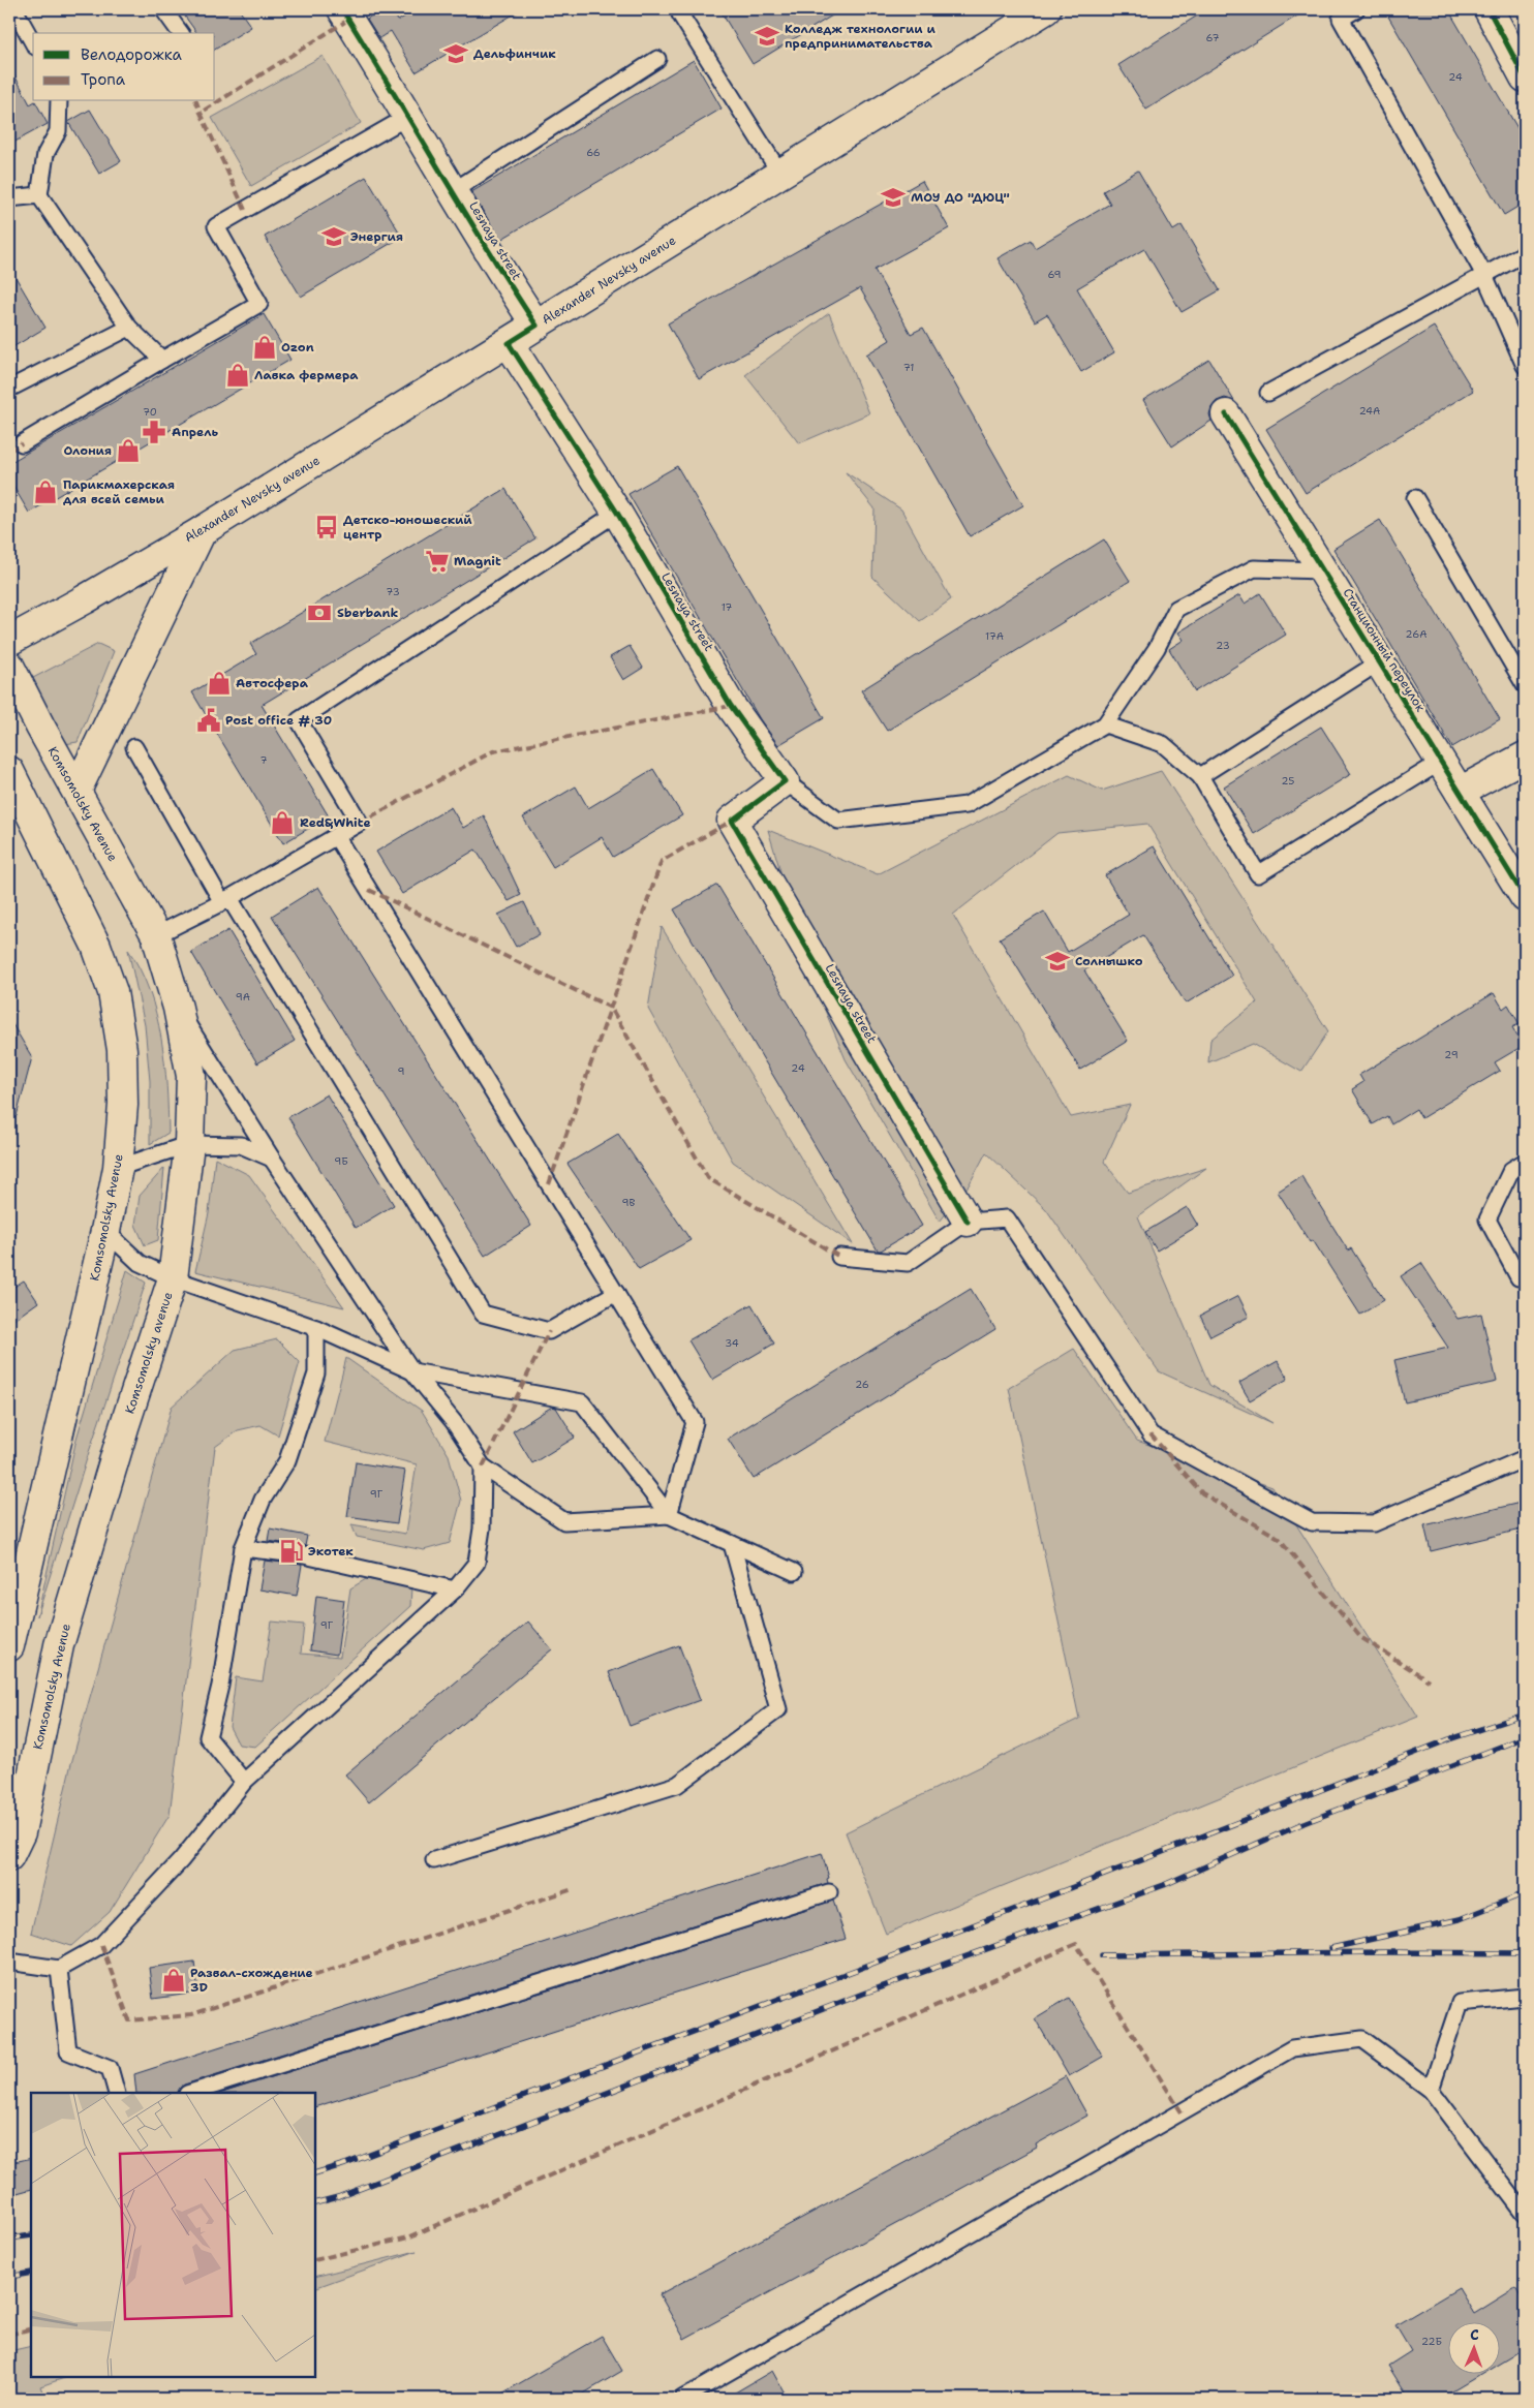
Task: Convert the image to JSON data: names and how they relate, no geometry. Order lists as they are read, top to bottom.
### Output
{
  "streets": {
    "main road": [
      "Lesnaya street",
      "Alexander Nevsky avenue",
      "Станционный переулок",
      "Komsomolsky Avenue"
    ]
  },
  "crossings": [
    ["Lesnaya street", "Alexander Nevsky avenue"]
  ],
  "places": {
    "school or university": [
      "Колледж технологии и предпринимательства",
      "Дельфинчик",
      "МОУ ДО \"ДЮЦ\"",
      "Энергия",
      "Солнышко"
    ],
    "shop": [
      "Ozon",
      "Лавка фермера",
      "Олония",
      "Парикмахерская для всей семьи",
      "Автосфера",
      "Red&White",
      "Развал-схождение 3D"
    ],
    "pharmacy": ["Апрель"],
    "bus stop": ["Детско-юношеский центр"],
    "supermarket": ["Magnit"],
    "bank": ["Sberbank"],
    "public building": ["Post office # 30"],
    "fuel station": ["Экотек"]
  },
  "house_numbers": [
    "67",
    "24",
    "66",
    "69",
    "71",
    "24А",
    "70",
    "73",
    "17",
    "26А",
    "17А",
    "23",
    "7",
    "25",
    "9А",
    "29",
    "24",
    "9",
    "9Б",
    "9В",
    "34",
    "26",
    "9Г",
    "9Г",
    "22Б"
  ],
  "legend": ["Велодорожка", "Тропа"],
  "north": "top"
}
